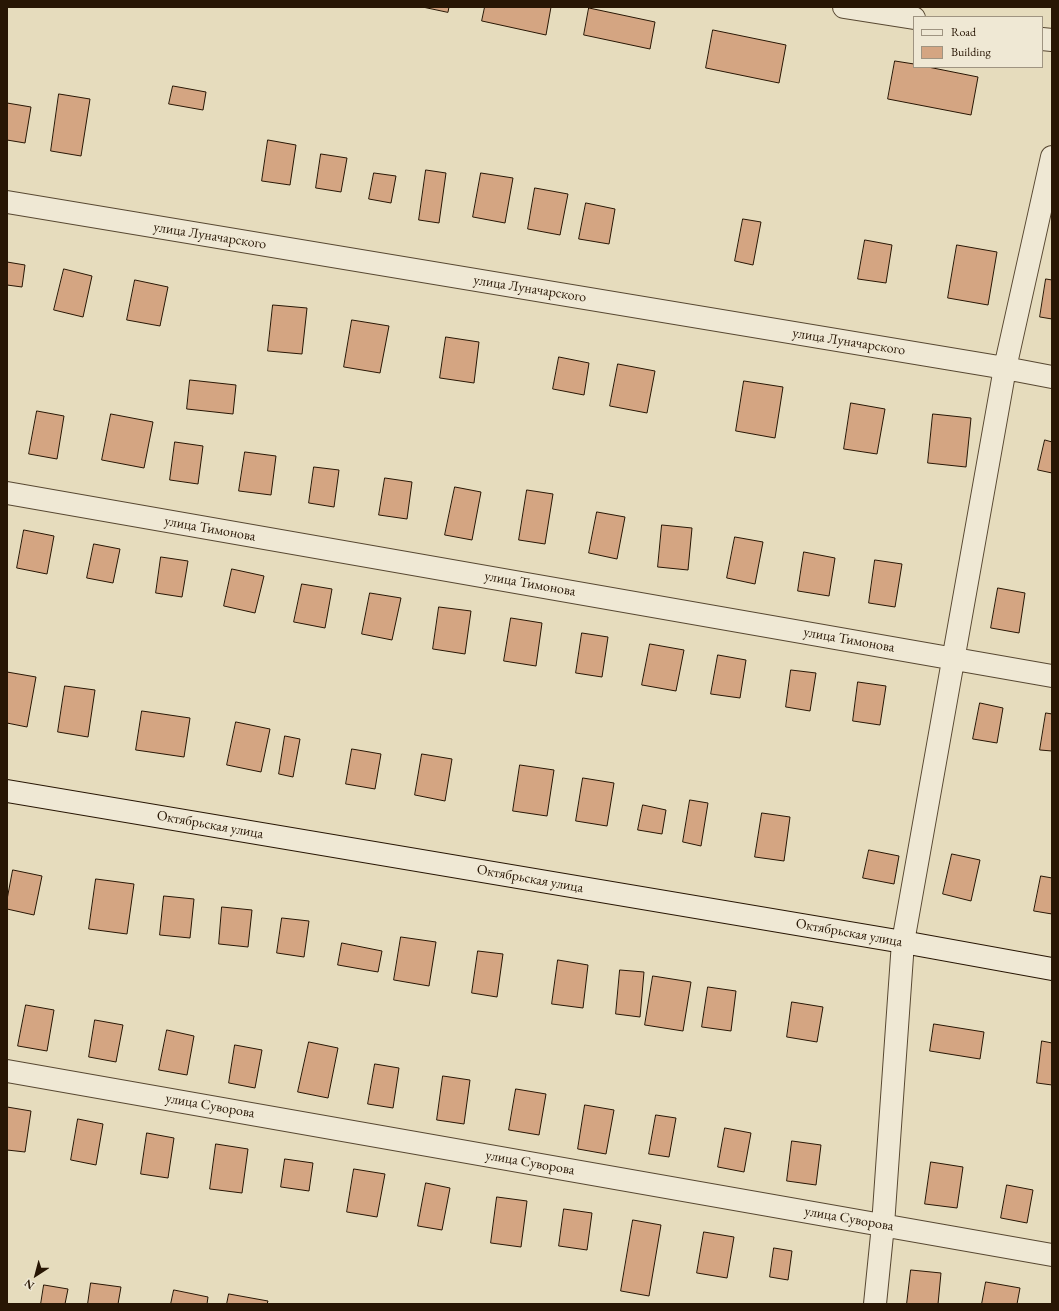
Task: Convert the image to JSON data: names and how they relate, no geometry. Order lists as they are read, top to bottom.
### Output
{
  "streets": {
    "street": [
      "улица Луначарского",
      "улица Тимонова",
      "Октябрьская улица",
      "улица Суворова"
    ]
  },
  "legend": ["Road", "Building"],
  "north": "bottom left"
}
